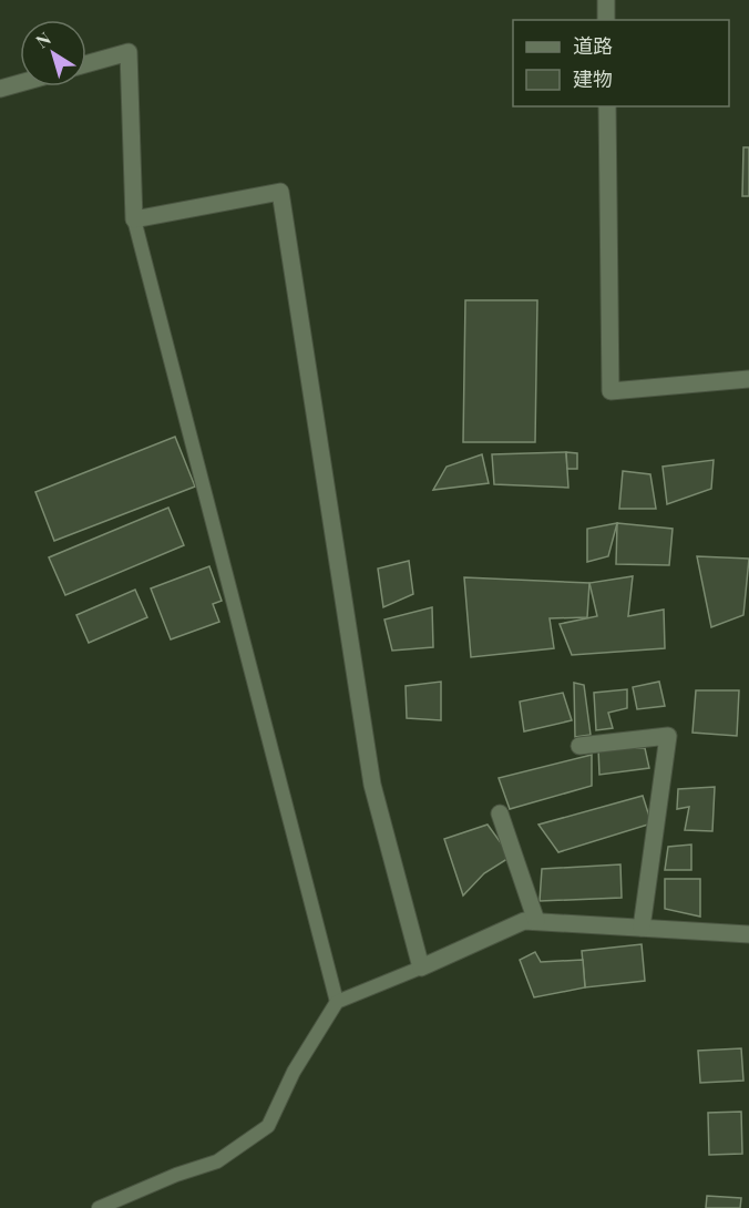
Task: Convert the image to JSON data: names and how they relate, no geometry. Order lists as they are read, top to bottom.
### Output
{
  "legend": ["道路", "建物"],
  "north": "top left"
}
